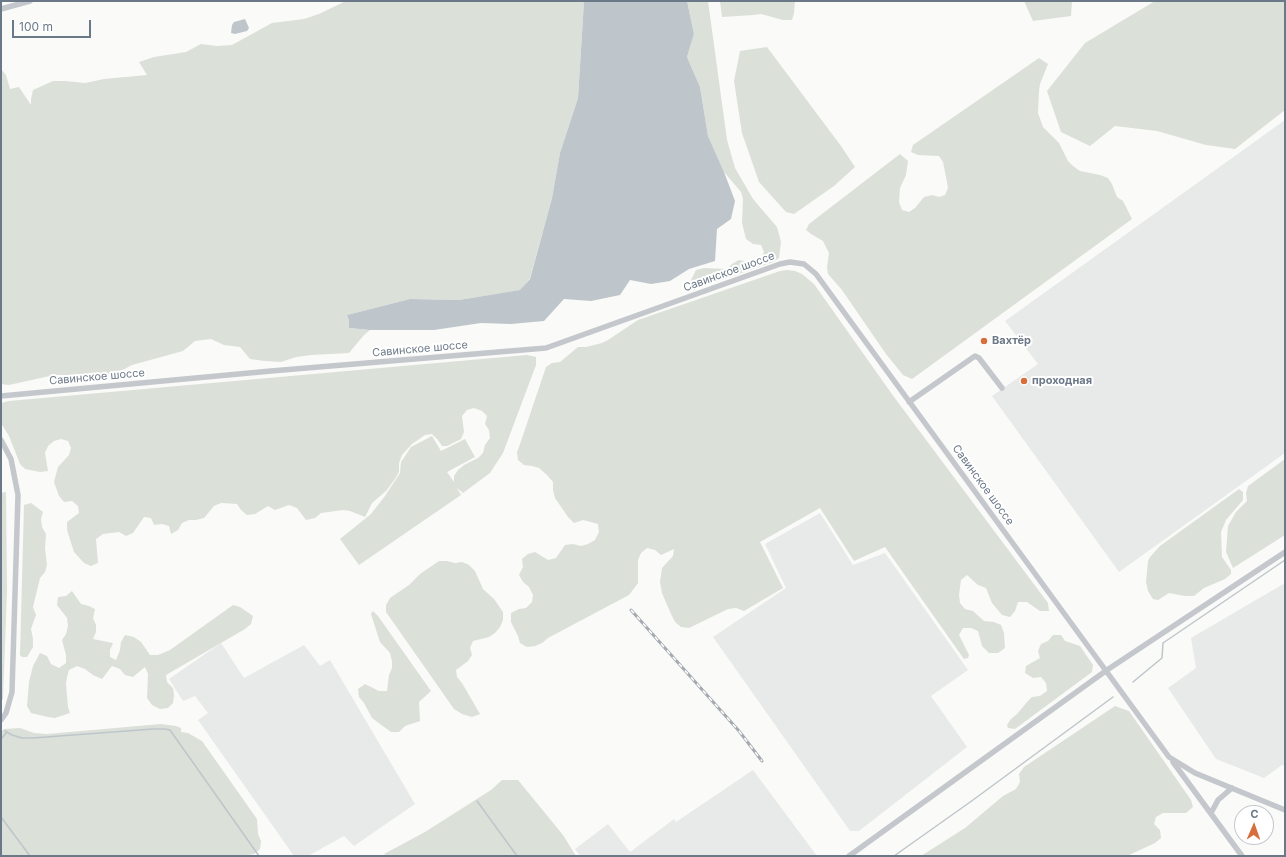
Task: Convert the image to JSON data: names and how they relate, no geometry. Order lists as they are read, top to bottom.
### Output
{
  "streets": {
    "street": ["Савинское шоссе"]
  },
  "places": ["Вахтёр", "проходная"],
  "scale_bar": "100 m",
  "north": "top"
}
